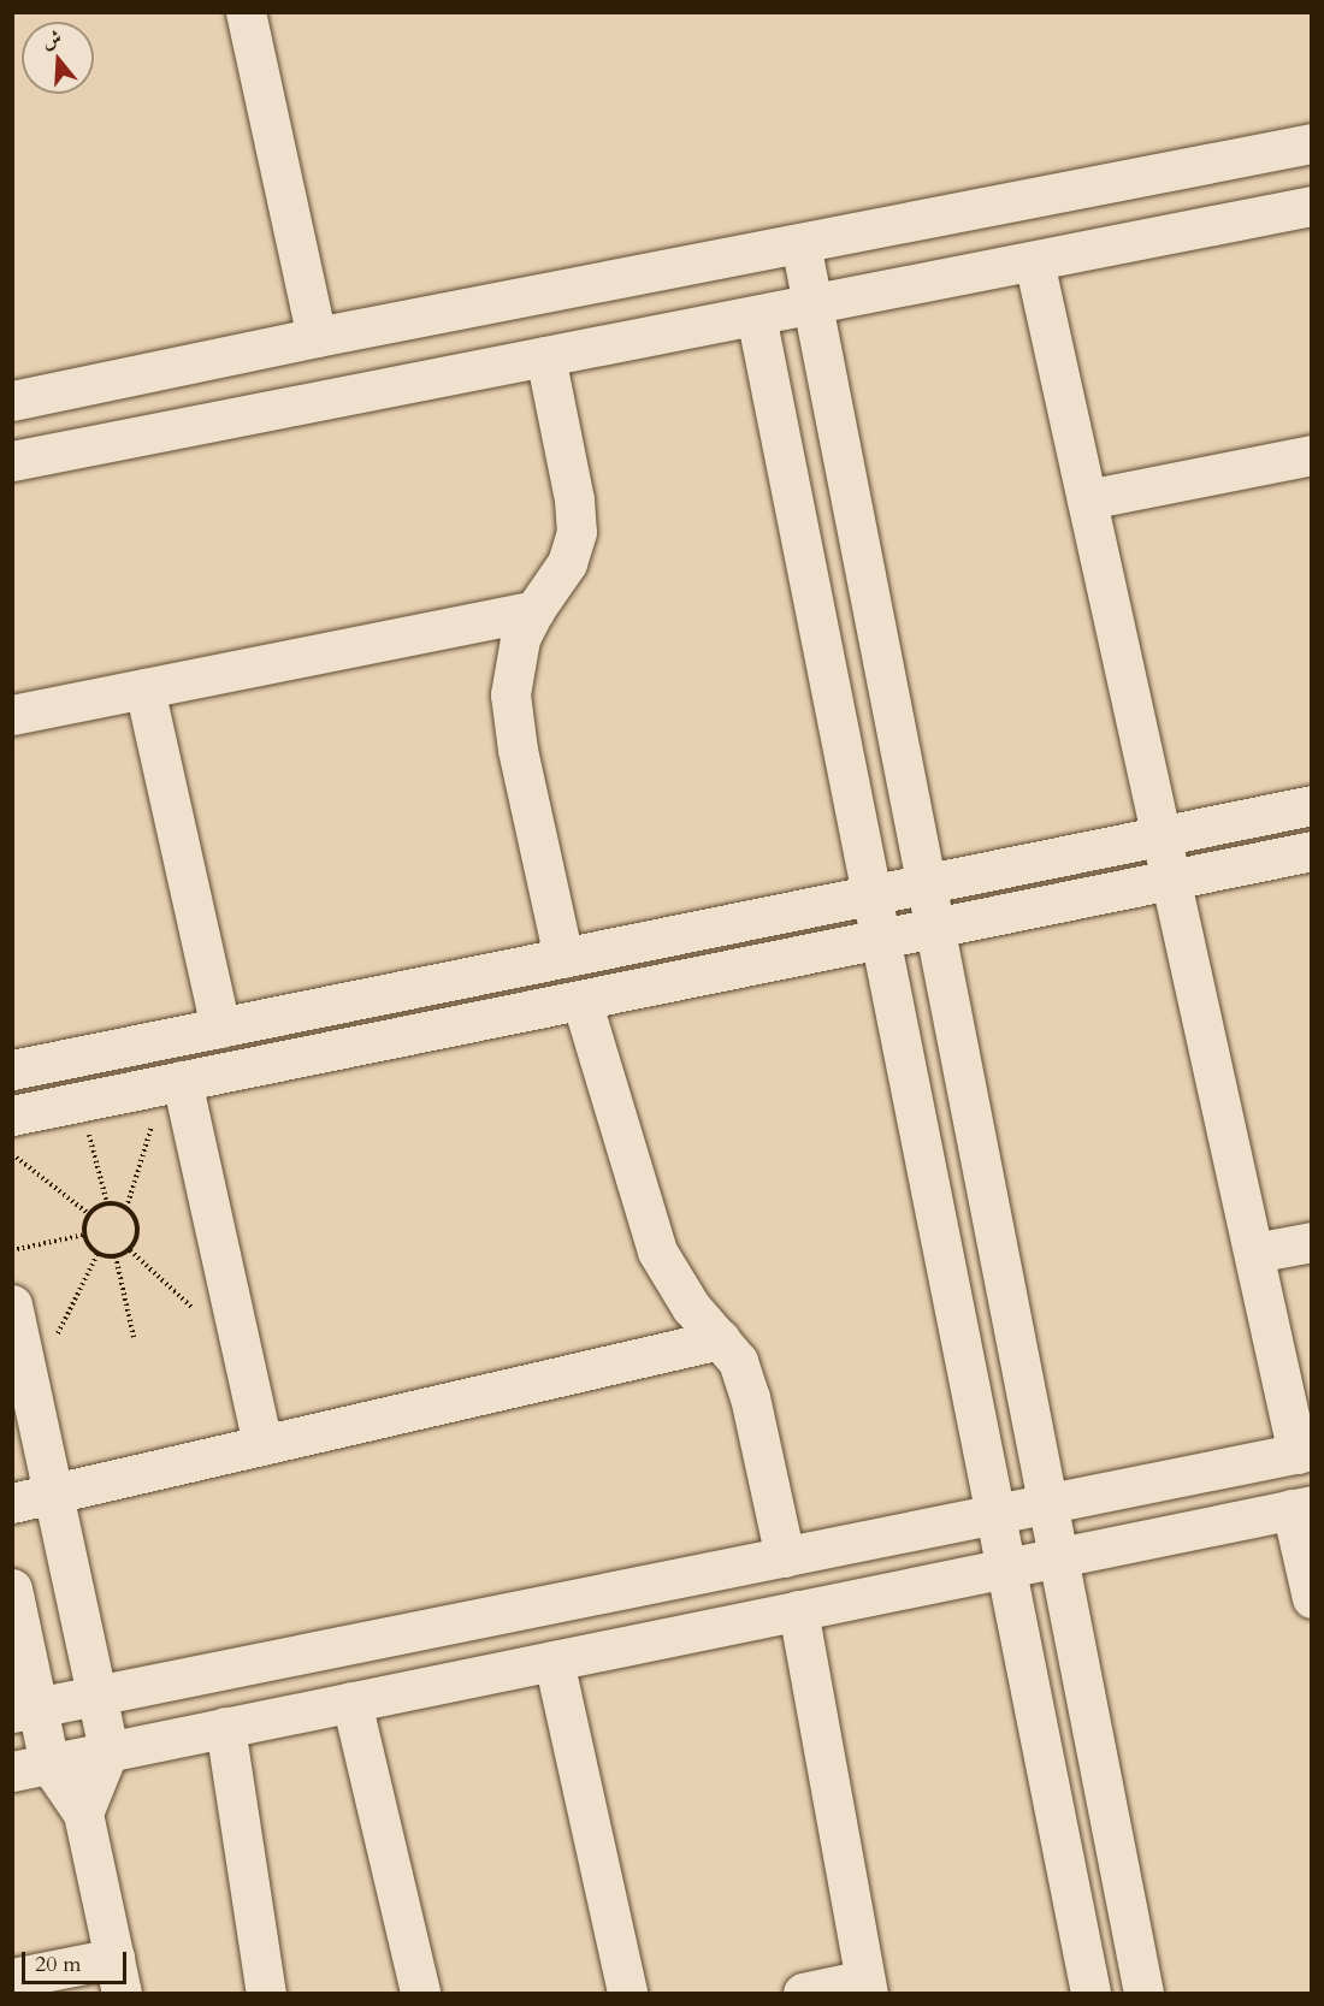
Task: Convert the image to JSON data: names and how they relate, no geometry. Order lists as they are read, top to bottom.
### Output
{
  "scale_bar": "20 m",
  "north": "top"
}
